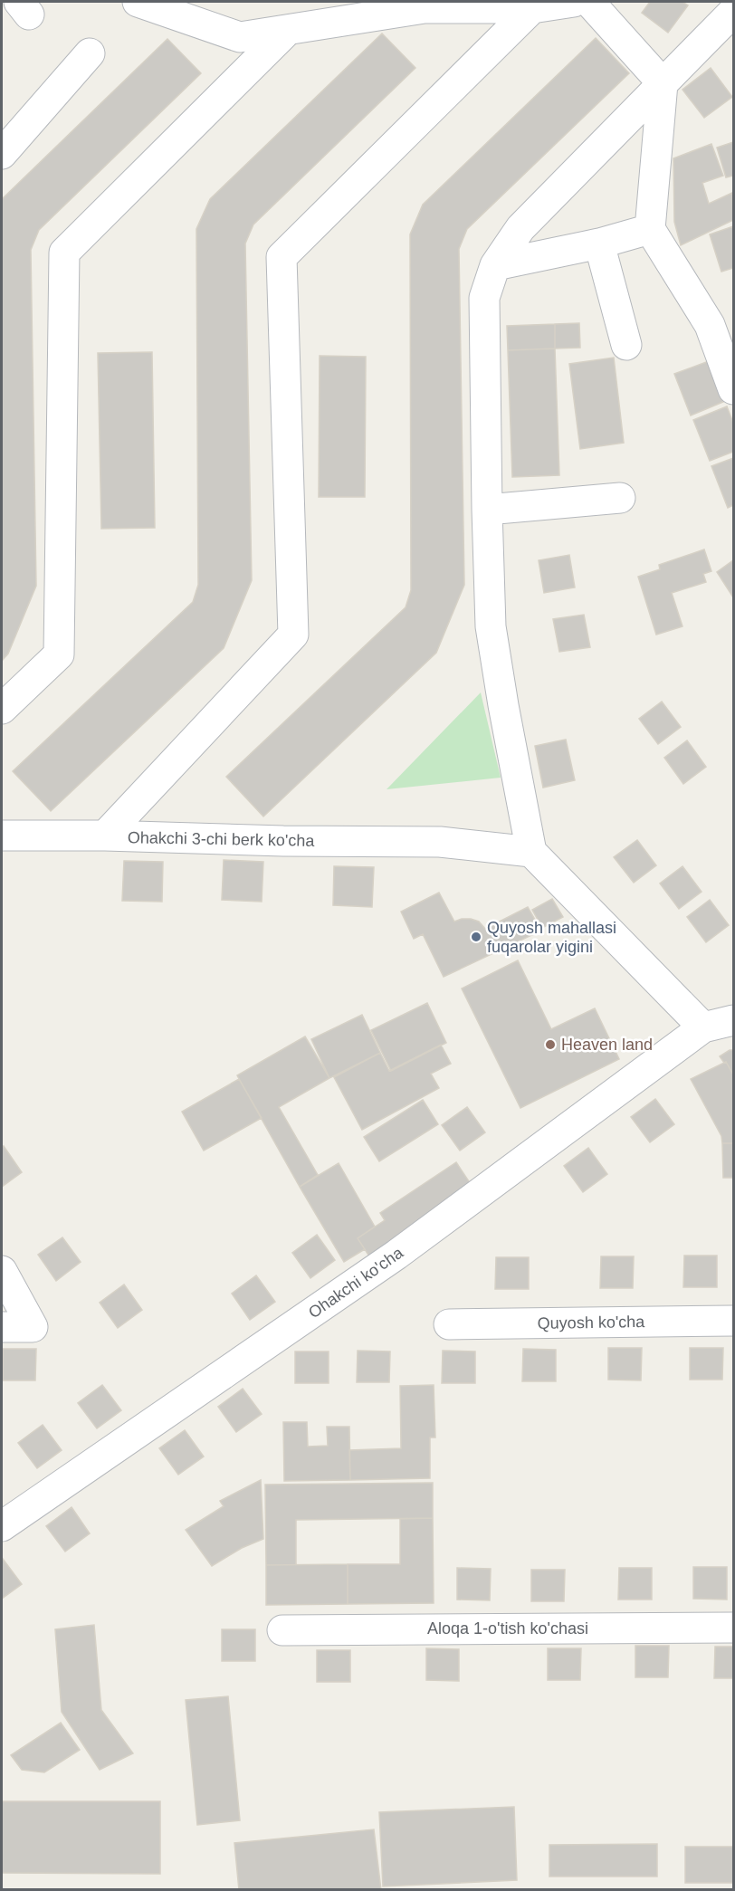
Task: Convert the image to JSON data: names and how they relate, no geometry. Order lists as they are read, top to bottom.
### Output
{
  "streets": {
    "street": [
      "Ohakchi 3-chi berk ko'cha",
      "Ohakchi ko'cha",
      "Quyosh ko'cha",
      "Aloqa 1-o'tish ko'chasi"
    ]
  },
  "places": ["Quyosh mahallasi fuqarolar yigini", "Heaven land"]
}
